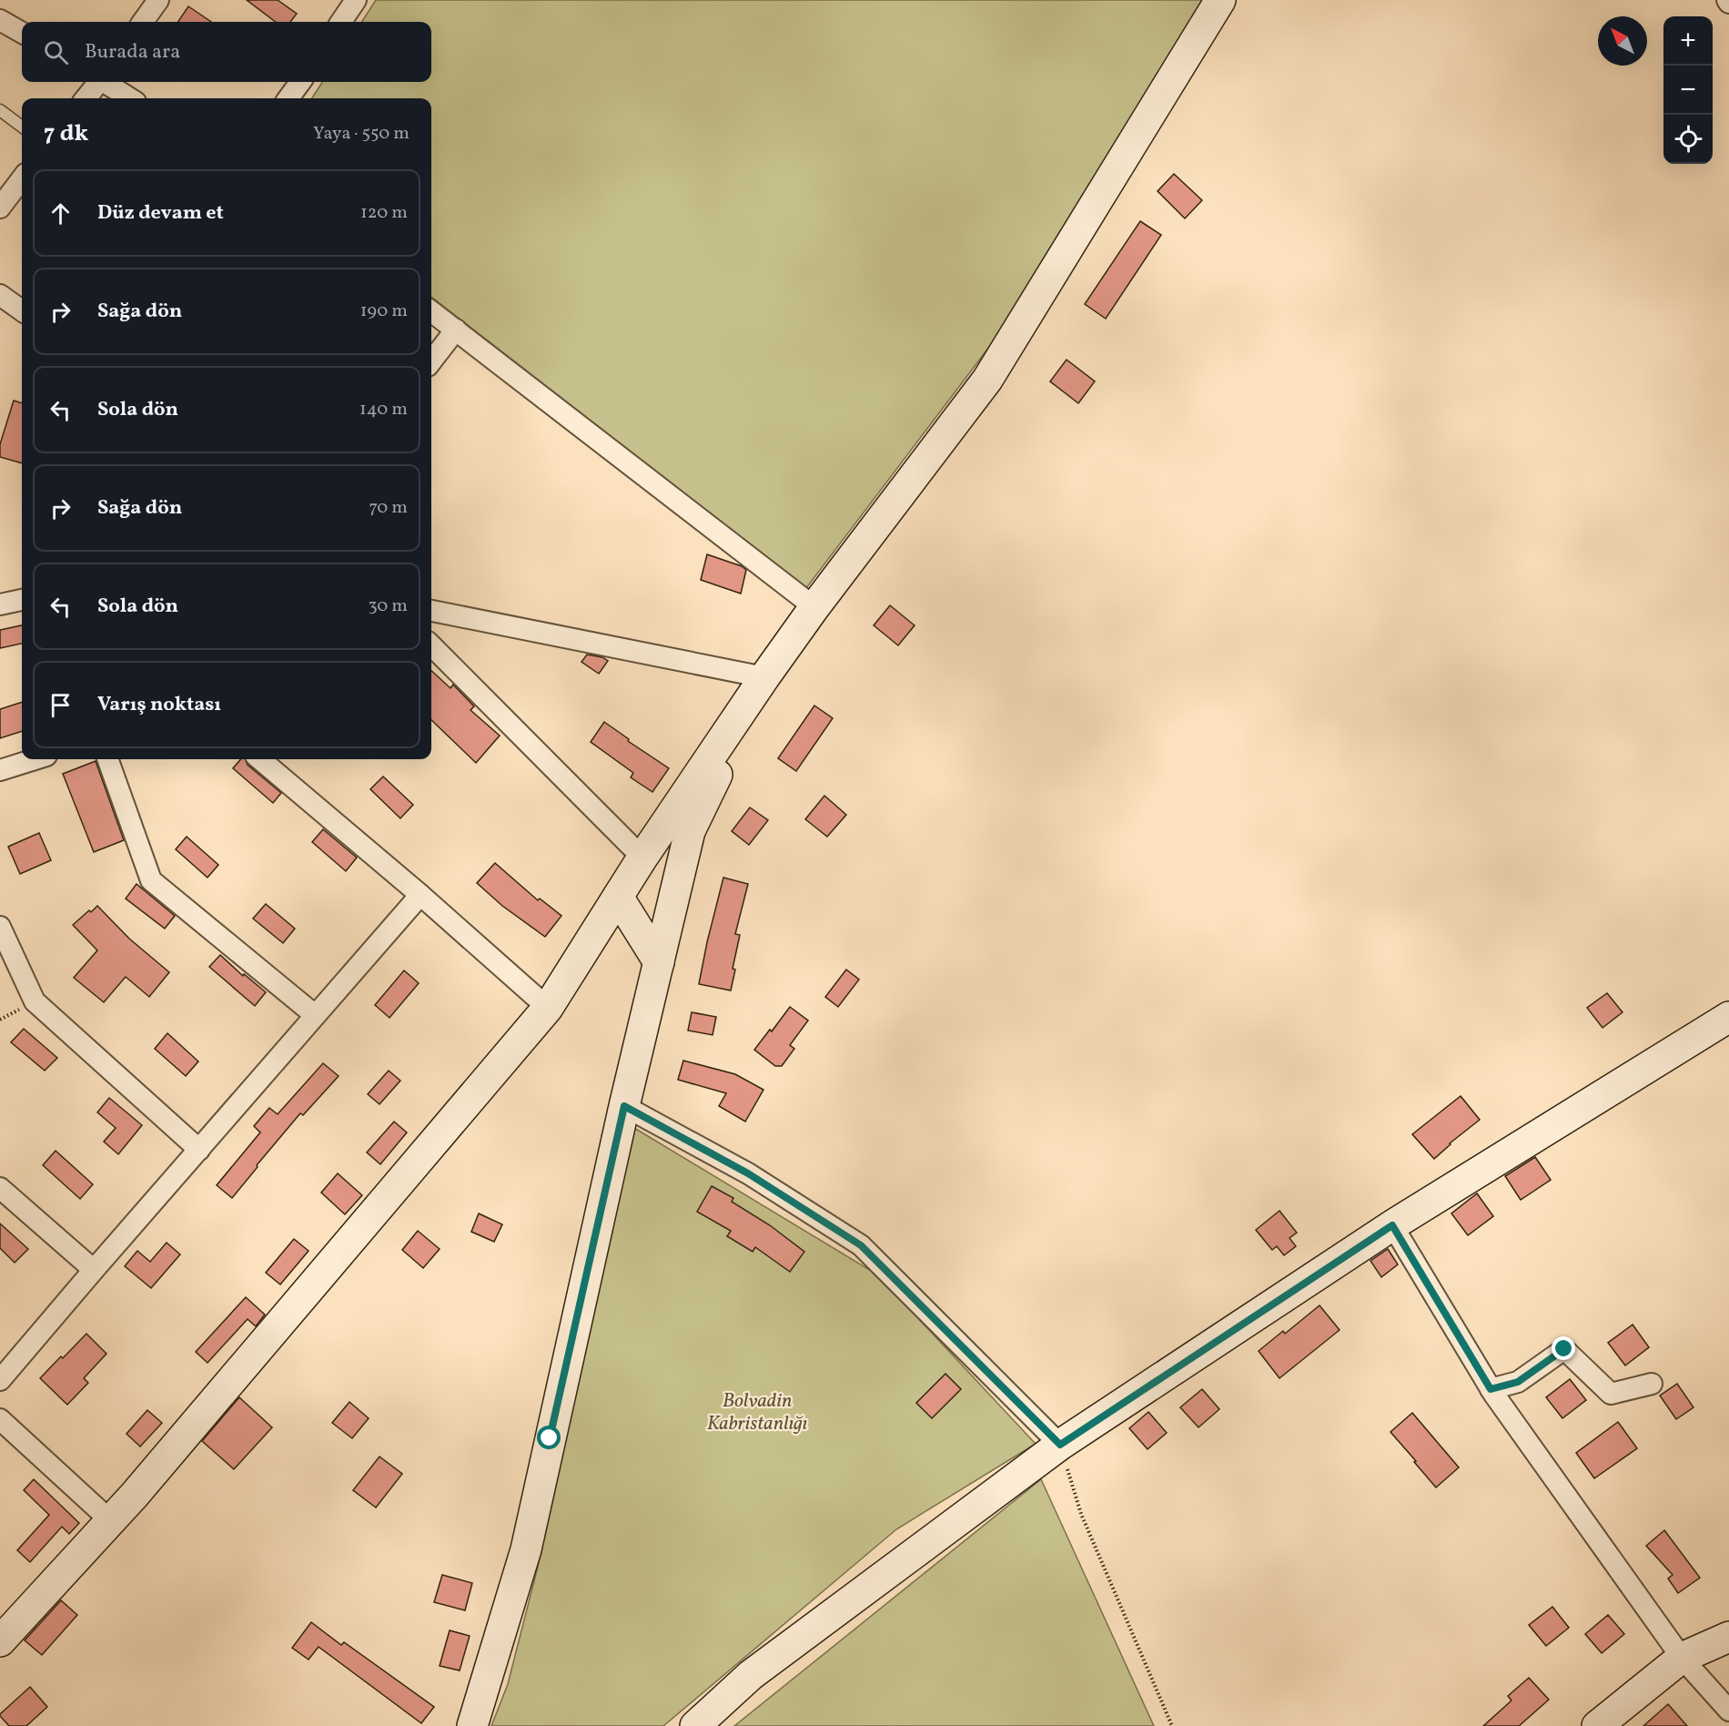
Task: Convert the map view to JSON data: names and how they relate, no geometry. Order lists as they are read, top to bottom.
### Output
{
  "parks": ["Bolvadin Kabristanlığı"],
  "north": "top left",
  "page": {
    "map_buttons": ["+", "−"],
    "search": "Burada ara",
    "heading": ["7 dk", "Yaya · 550 m"],
    "list": [
      ["Düz devam et", "120 m"],
      ["Sağa dön", "190 m"],
      ["Sola dön", "140 m"],
      ["Sağa dön", "70 m"],
      ["Sola dön", "30 m"],
      "Varış noktası"
    ]
  }
}
